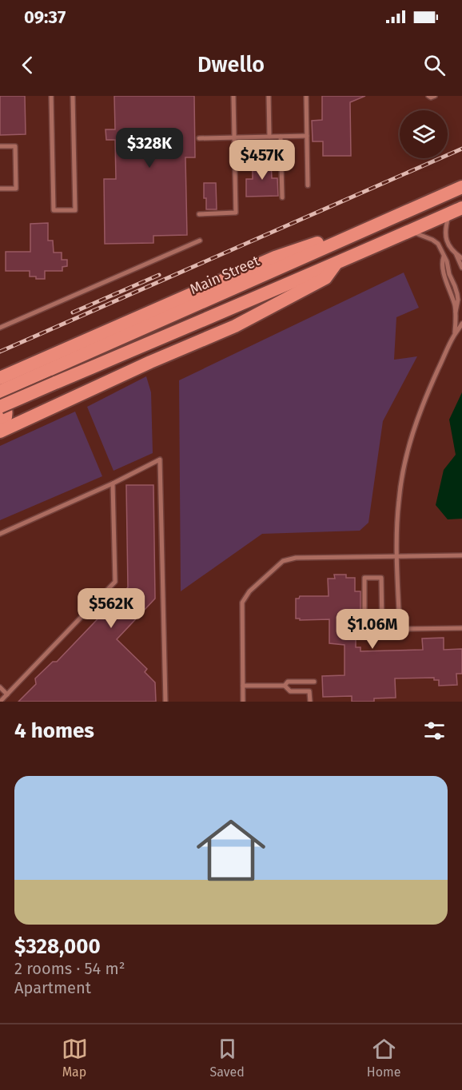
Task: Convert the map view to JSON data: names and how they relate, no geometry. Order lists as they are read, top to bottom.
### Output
{
  "streets": {
    "highway": ["Main Street"]
  },
  "page": {
    "status": "09:37",
    "header": "Dwello",
    "price": [
      "$328K",
      "$457K",
      "$562K",
      "$1.06M"
    ],
    "heading": "4 homes",
    "list": [
      {
        "name": "$328,000",
        "note": "2 rooms · 54 m² · Apartment"
      }
    ],
    "tabs": ["Map", "Saved", "Home"]
  }
}
